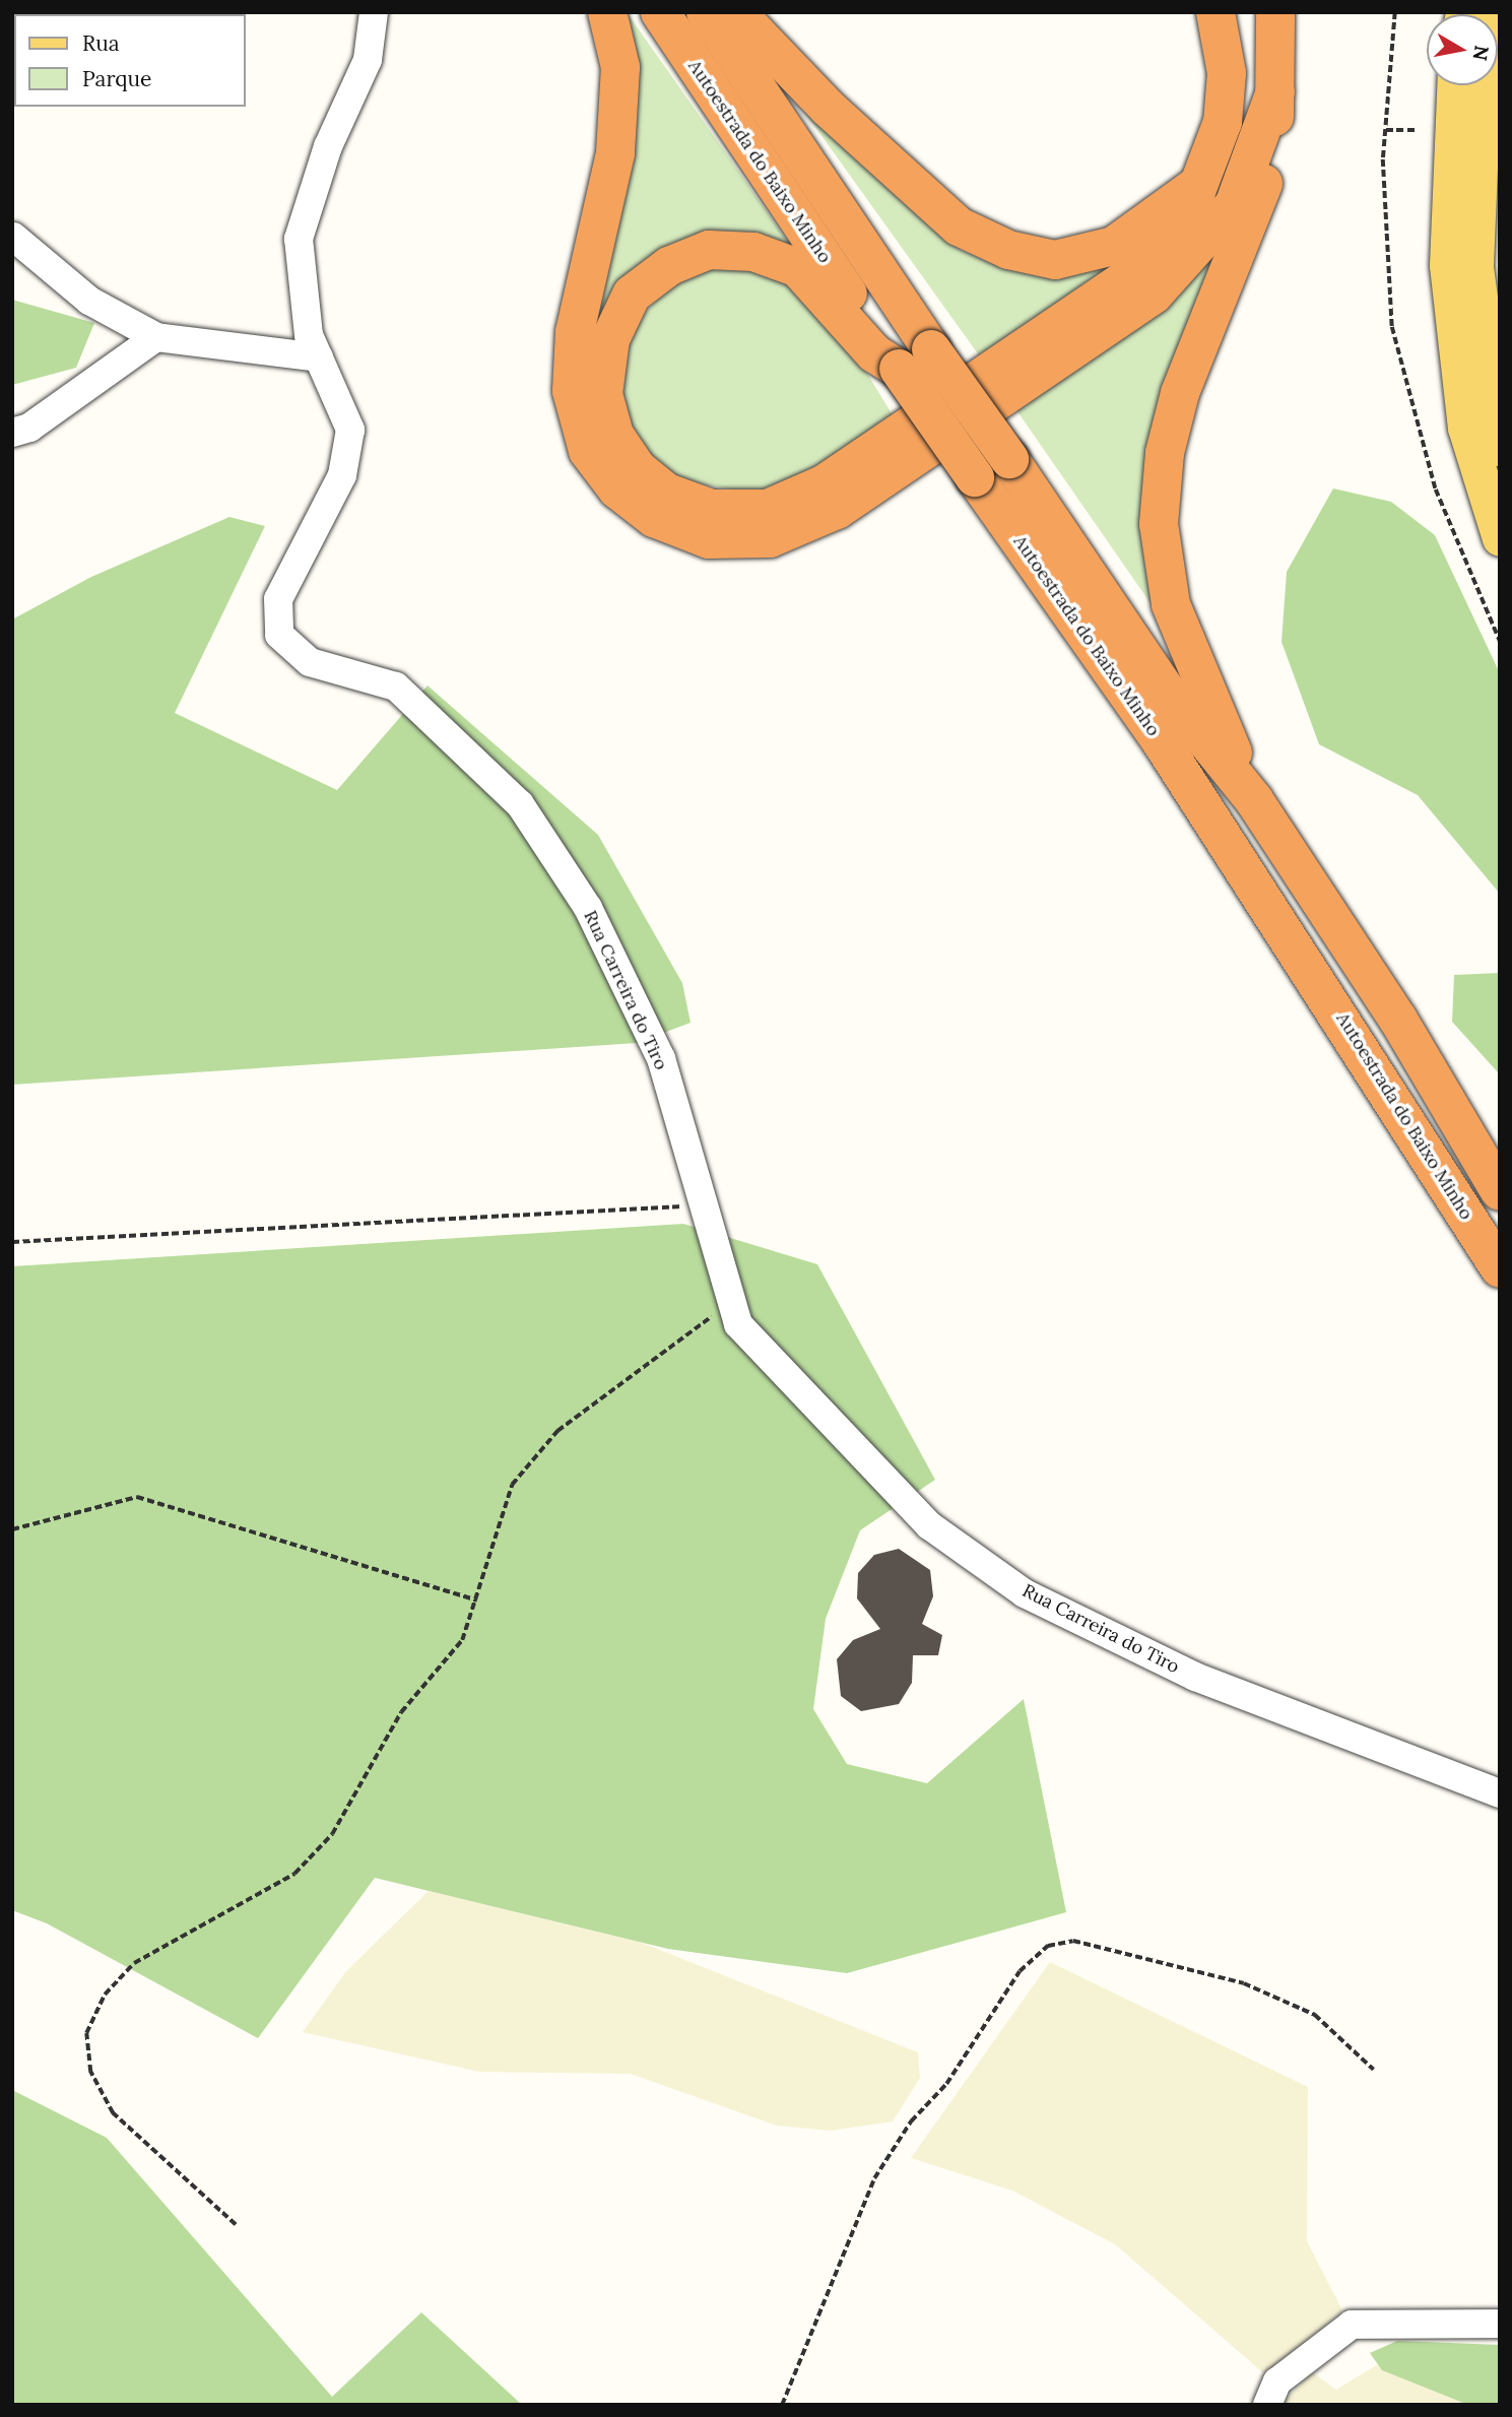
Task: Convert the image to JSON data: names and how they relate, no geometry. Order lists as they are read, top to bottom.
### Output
{
  "streets": {
    "highway": ["Autoestrada do Baixo Minho"],
    "street": ["Rua Carreira do Tiro"]
  },
  "legend": ["Rua", "Parque"],
  "north": "right"
}
